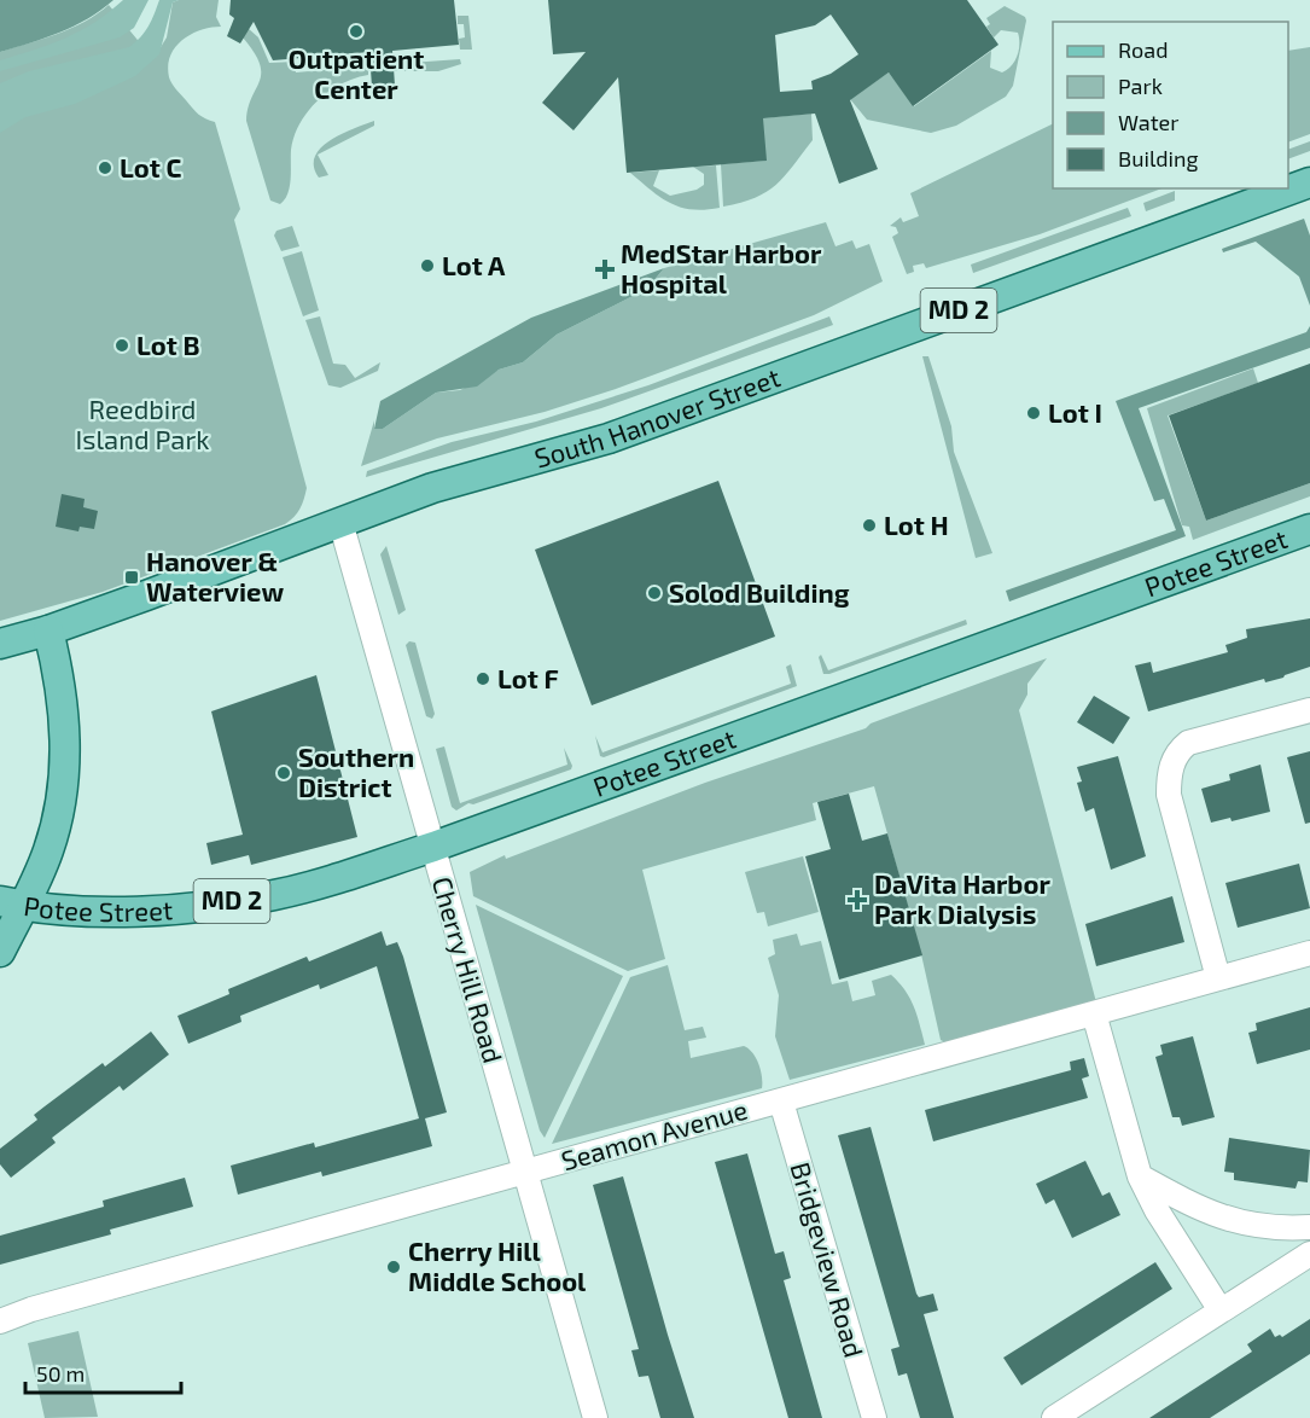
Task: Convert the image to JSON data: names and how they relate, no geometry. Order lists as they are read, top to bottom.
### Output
{
  "streets": {
    "main road": ["MD 2", "South Hanover Street", "Potee Street"],
    "street": ["Cherry Hill Road", "Seamon Avenue", "Bridgeview Road"]
  },
  "crossings": [
    ["South Hanover Street", "Cherry Hill Road"],
    ["Potee Street", "Cherry Hill Road"],
    ["Cherry Hill Road", "Seamon Avenue"],
    ["Seamon Avenue", "Bridgeview Road"]
  ],
  "parks": ["Reedbird Island Park"],
  "places": {
    "other": [
      "Outpatient Center",
      "Lot C",
      "Lot A",
      "Lot B",
      "Lot I",
      "Lot H",
      "Solod Building",
      "Lot F",
      "Southern District",
      "Cherry Hill Middle School"
    ],
    "health": ["MedStar Harbor Hospital", "DaVita Harbor Park Dialysis"],
    "transit": ["Hanover & Waterview"]
  },
  "legend": [
    "Road",
    "Park",
    "Water",
    "Building"
  ],
  "scale_bar": "50 m"
}
